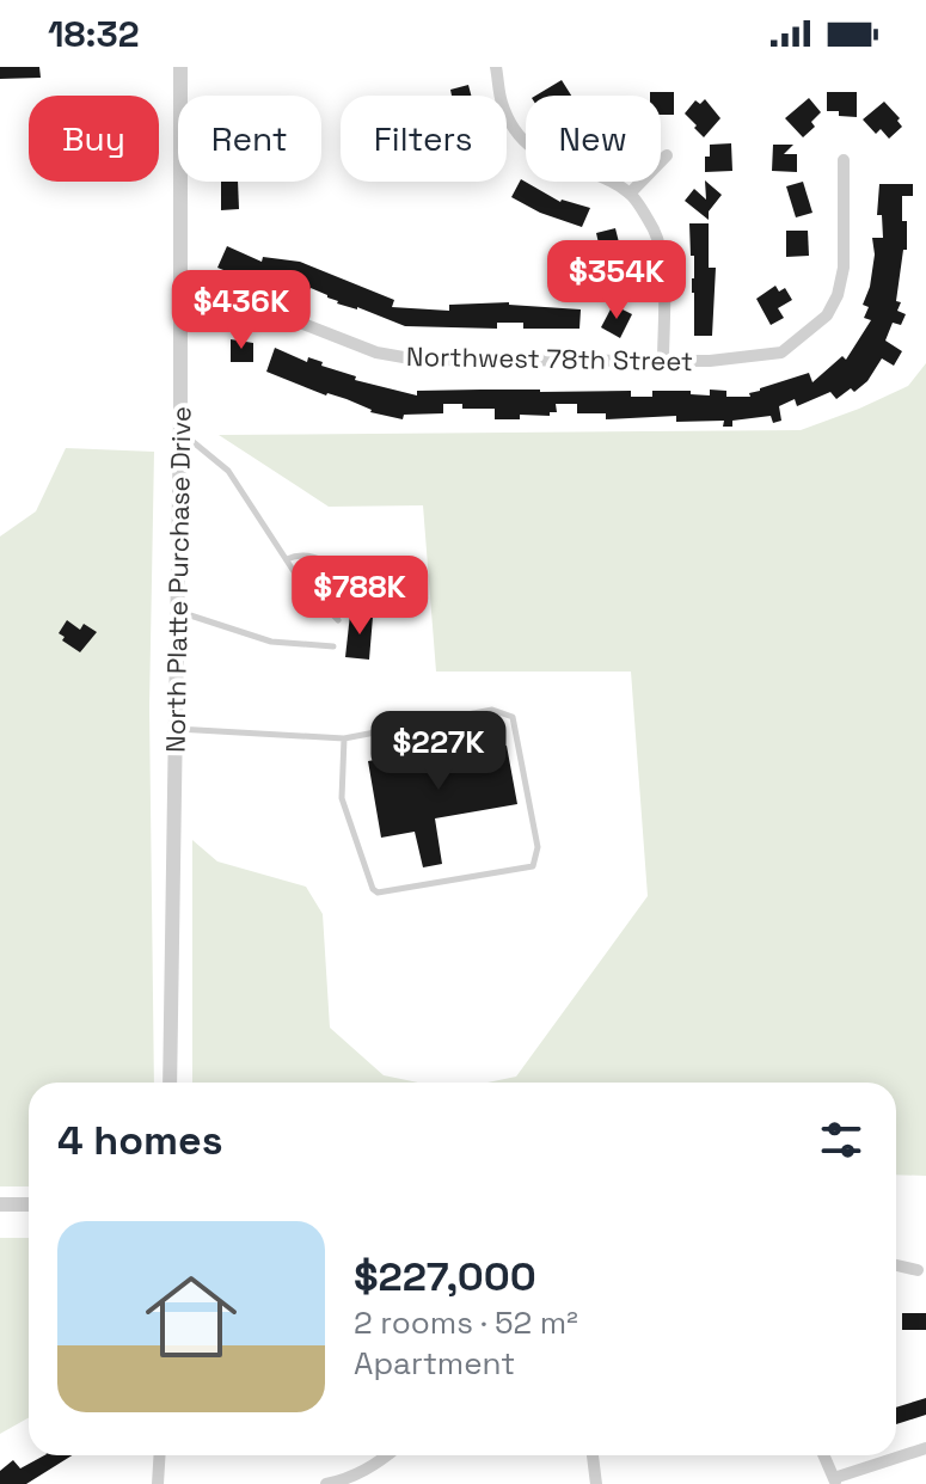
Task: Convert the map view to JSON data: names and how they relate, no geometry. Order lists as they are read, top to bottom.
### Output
{
  "streets": {
    "street": ["Northwest 78th Street", "North Platte Purchase Drive"]
  },
  "crossings": [
    ["Northwest 78th Street", "North Platte Purchase Drive"]
  ],
  "page": {
    "status": "18:32",
    "chip": [
      "Buy",
      "Rent",
      "Filters",
      "New"
    ],
    "price": [
      "$354K",
      "$436K",
      "$788K",
      "$227K"
    ],
    "heading": "4 homes",
    "list": [
      {
        "name": "$227,000",
        "note": "2 rooms · 52 m² · Apartment"
      }
    ]
  }
}
